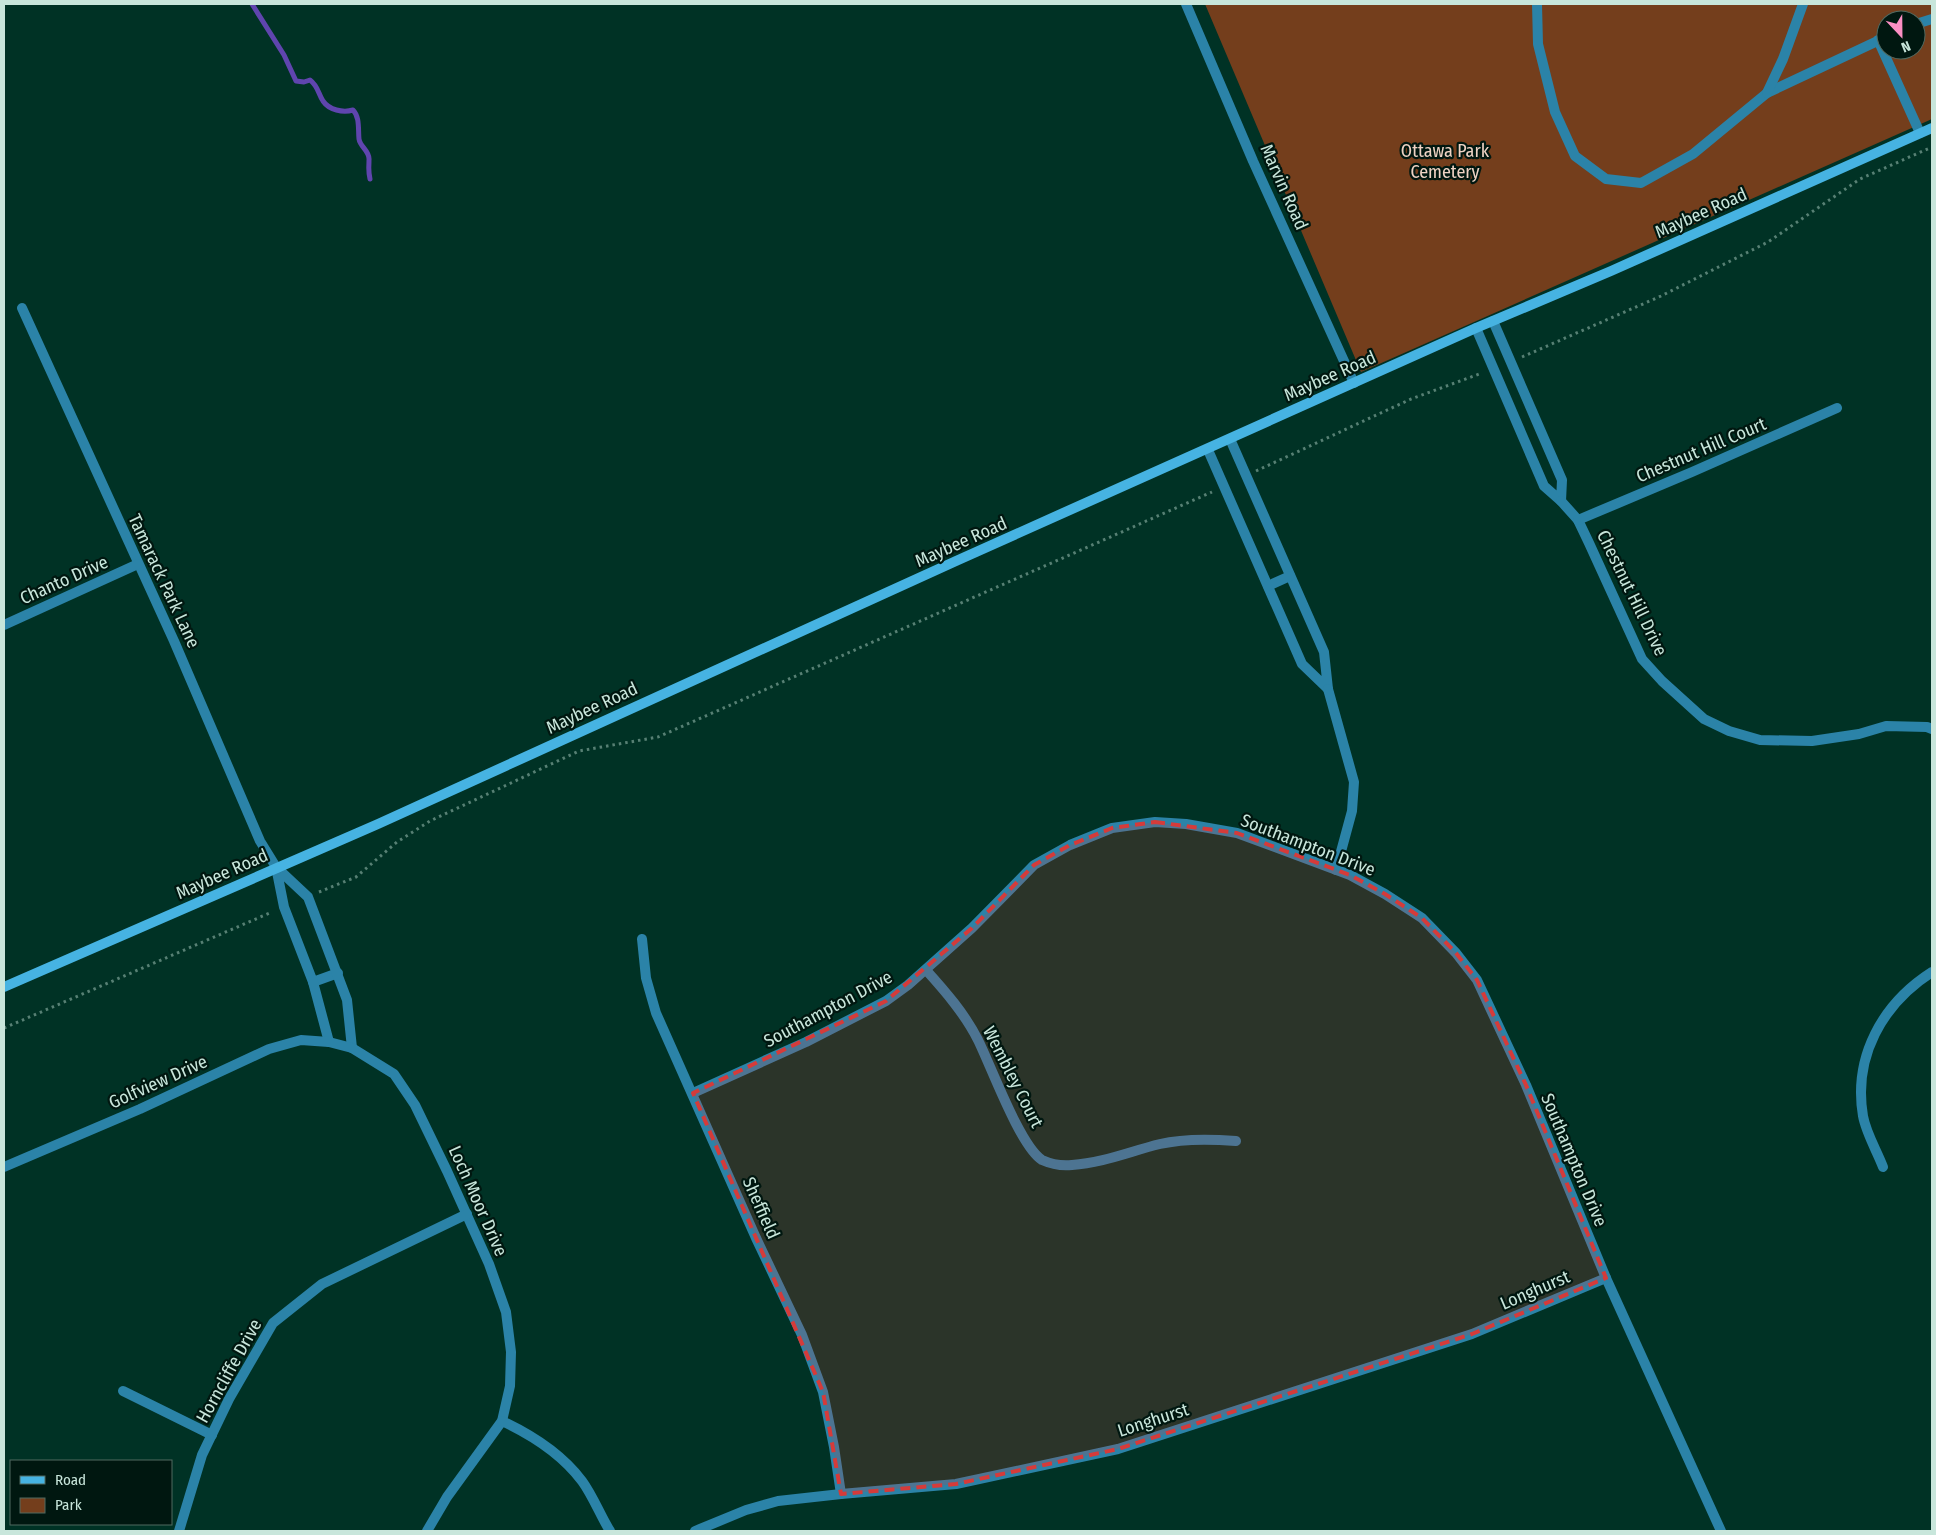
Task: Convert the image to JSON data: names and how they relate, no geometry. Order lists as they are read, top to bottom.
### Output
{
  "streets": {
    "main road": ["Maybee Road"],
    "street": [
      "Marvin Road",
      "Chestnut Hill Court",
      "Chanto Drive",
      "Tamarack Park Lane",
      "Chestnut Hill Drive",
      "Southampton Drive",
      "Wembley Court",
      "Golfview Drive",
      "Loch Moor Drive",
      "Sheffield",
      "Longhurst",
      "Horncliffe Drive"
    ]
  },
  "crossings": [
    ["Marvin Road", "Maybee Road"],
    ["Maybee Road", "Tamarack Park Lane"],
    ["Maybee Road", "Chestnut Hill Drive"],
    ["Chestnut Hill Court", "Chestnut Hill Drive"],
    ["Chanto Drive", "Tamarack Park Lane"],
    ["Southampton Drive", "Wembley Court"],
    ["Southampton Drive", "Sheffield"],
    ["Southampton Drive", "Longhurst"],
    ["Golfview Drive", "Loch Moor Drive"],
    ["Loch Moor Drive", "Horncliffe Drive"],
    ["Sheffield", "Longhurst"]
  ],
  "parks": ["Ottawa Park Cemetery"],
  "legend": ["Road", "Park"],
  "north": "bottom"
}
